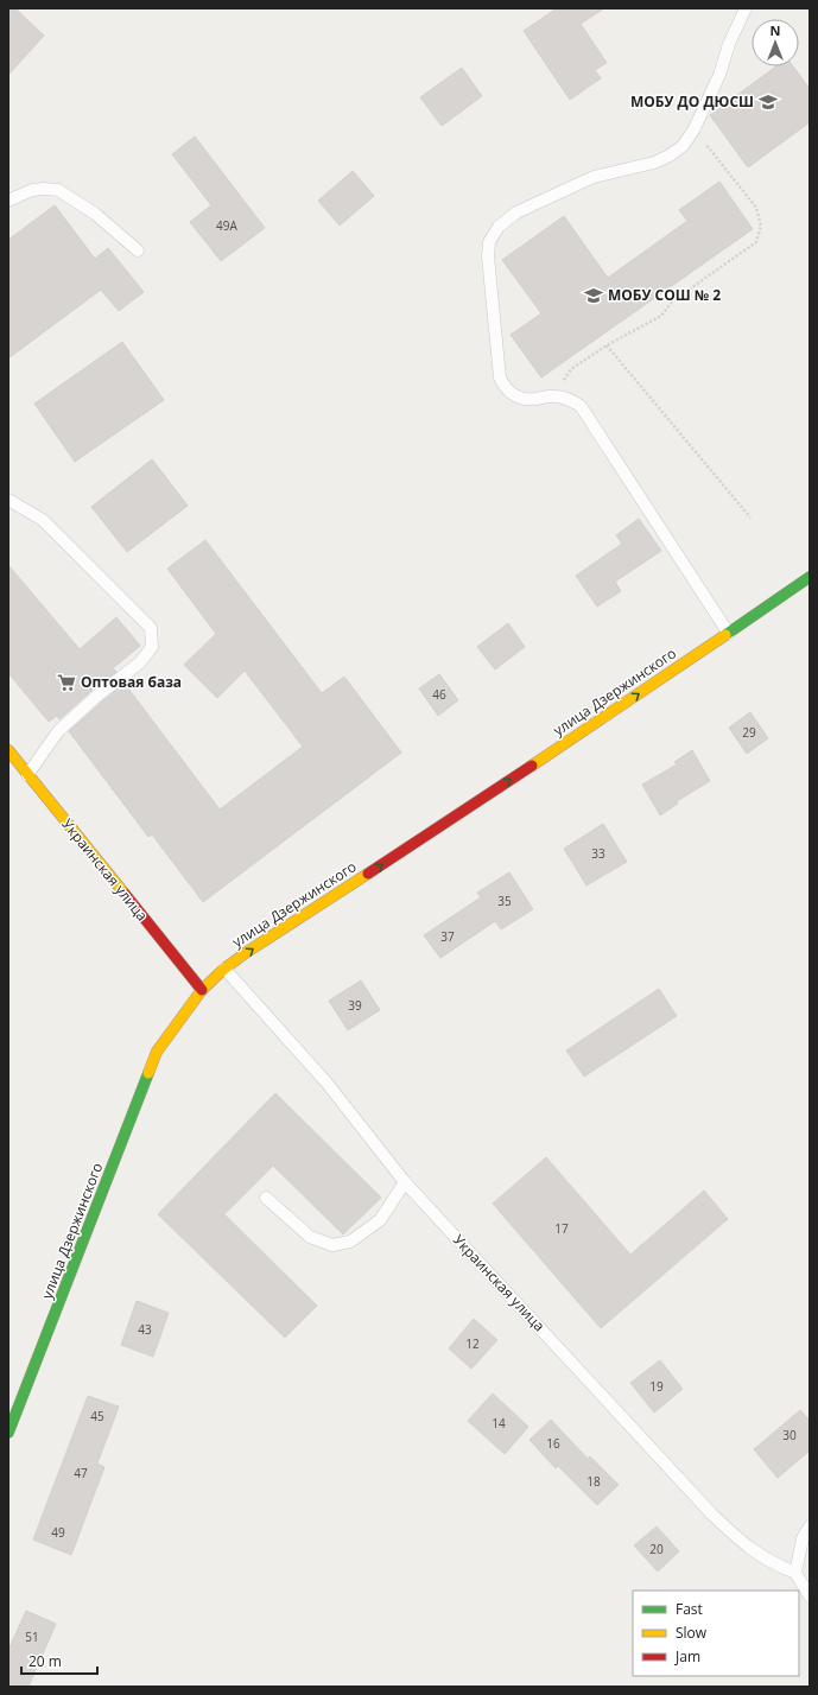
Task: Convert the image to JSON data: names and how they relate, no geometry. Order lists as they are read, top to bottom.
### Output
{
  "streets": {
    "main road": ["улица Дзержинского", "Украинская улица"]
  },
  "crossings": [
    ["улица Дзержинского", "Украинская улица"]
  ],
  "one_way": ["улица Дзержинского"],
  "places": {
    "school or university": ["МОБУ ДО ДЮСШ", "МОБУ СОШ № 2"],
    "supermarket": ["Оптовая база"]
  },
  "house_numbers": [
    "49А",
    "46",
    "29",
    "33",
    "35",
    "37",
    "39",
    "17",
    "43",
    "12",
    "19",
    "45",
    "14",
    "30",
    "16",
    "47",
    "18",
    "49",
    "20",
    "51"
  ],
  "legend": ["Fast", "Slow", "Jam"],
  "scale_bar": "20 m",
  "north": "top"
}
